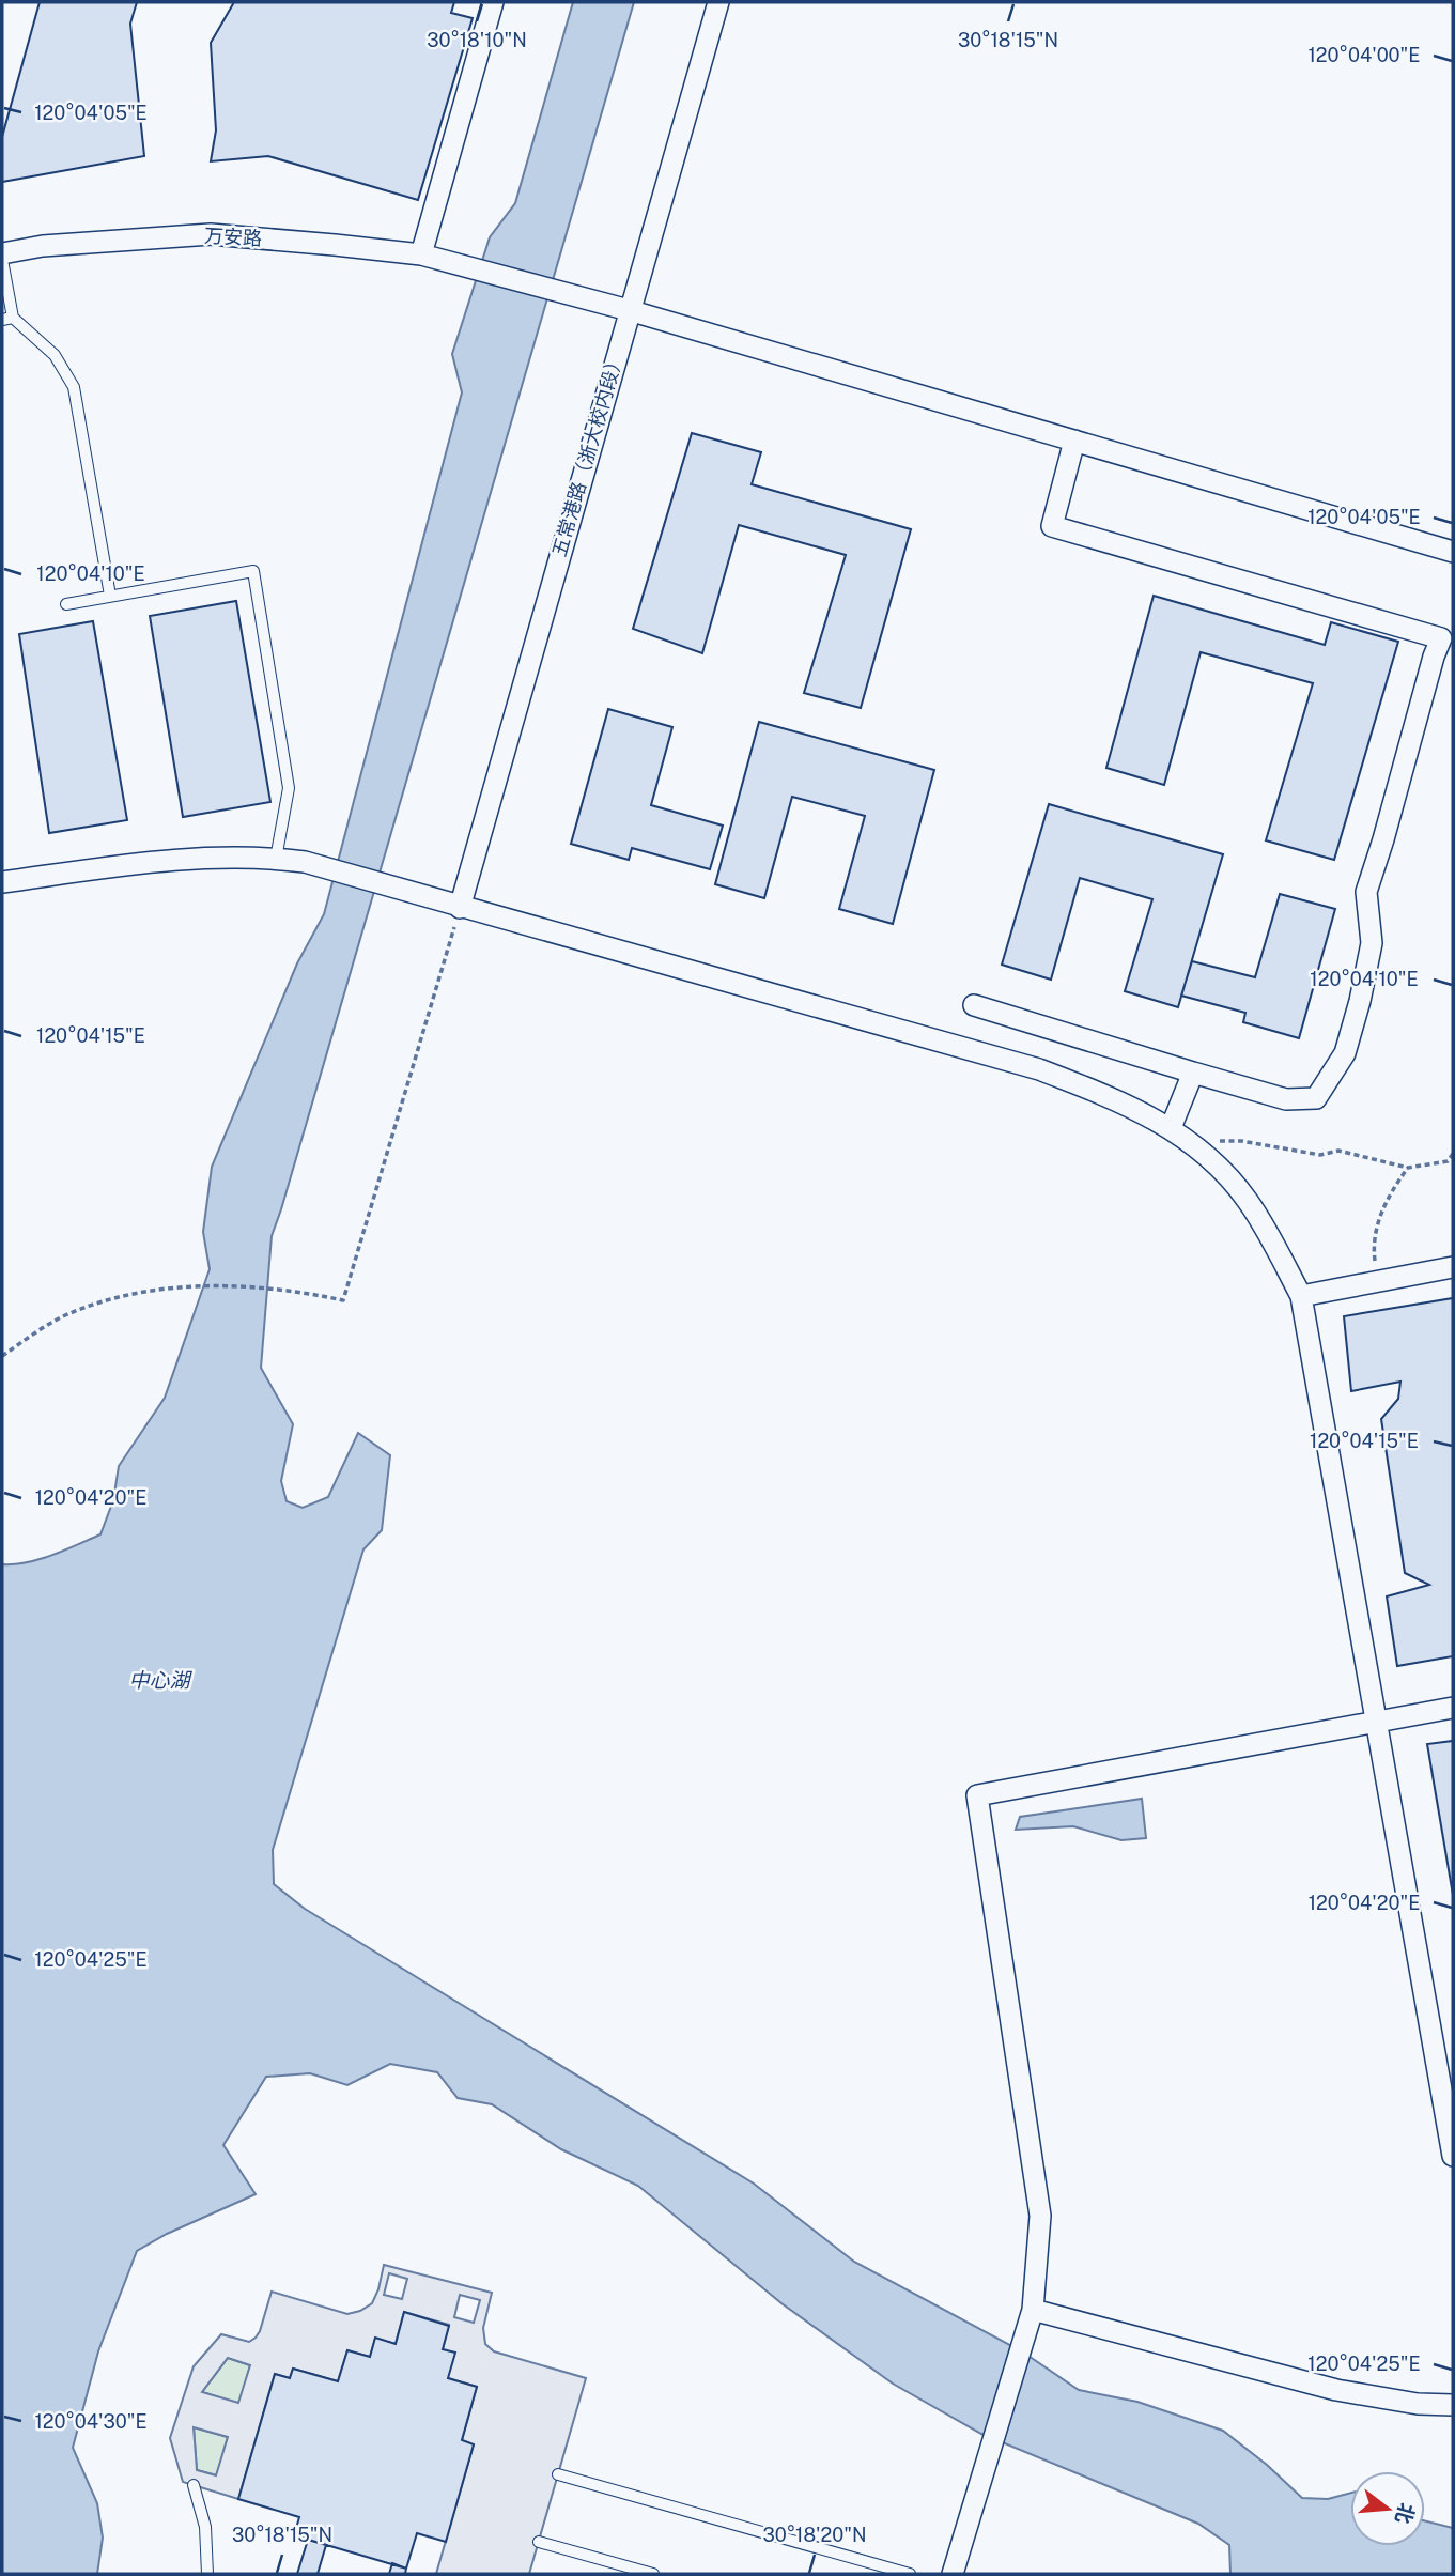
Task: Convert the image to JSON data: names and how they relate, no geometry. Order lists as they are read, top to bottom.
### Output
{
  "streets": {
    "street": ["万安路", "五常港路（浙大校内段）"]
  },
  "crossings": [
    ["万安路", "五常港路（浙大校内段）"]
  ],
  "water": ["中心湖"],
  "north": "right",
  "coordinates": [
    "30°18'10\"N",
    "30°18'15\"N",
    "120°04'00\"E",
    "120°04'05\"E",
    "120°04'10\"E",
    "120°04'15\"E",
    "120°04'20\"E",
    "120°04'25\"E",
    "120°04'30\"E",
    "30°18'20\"N"
  ]
}
